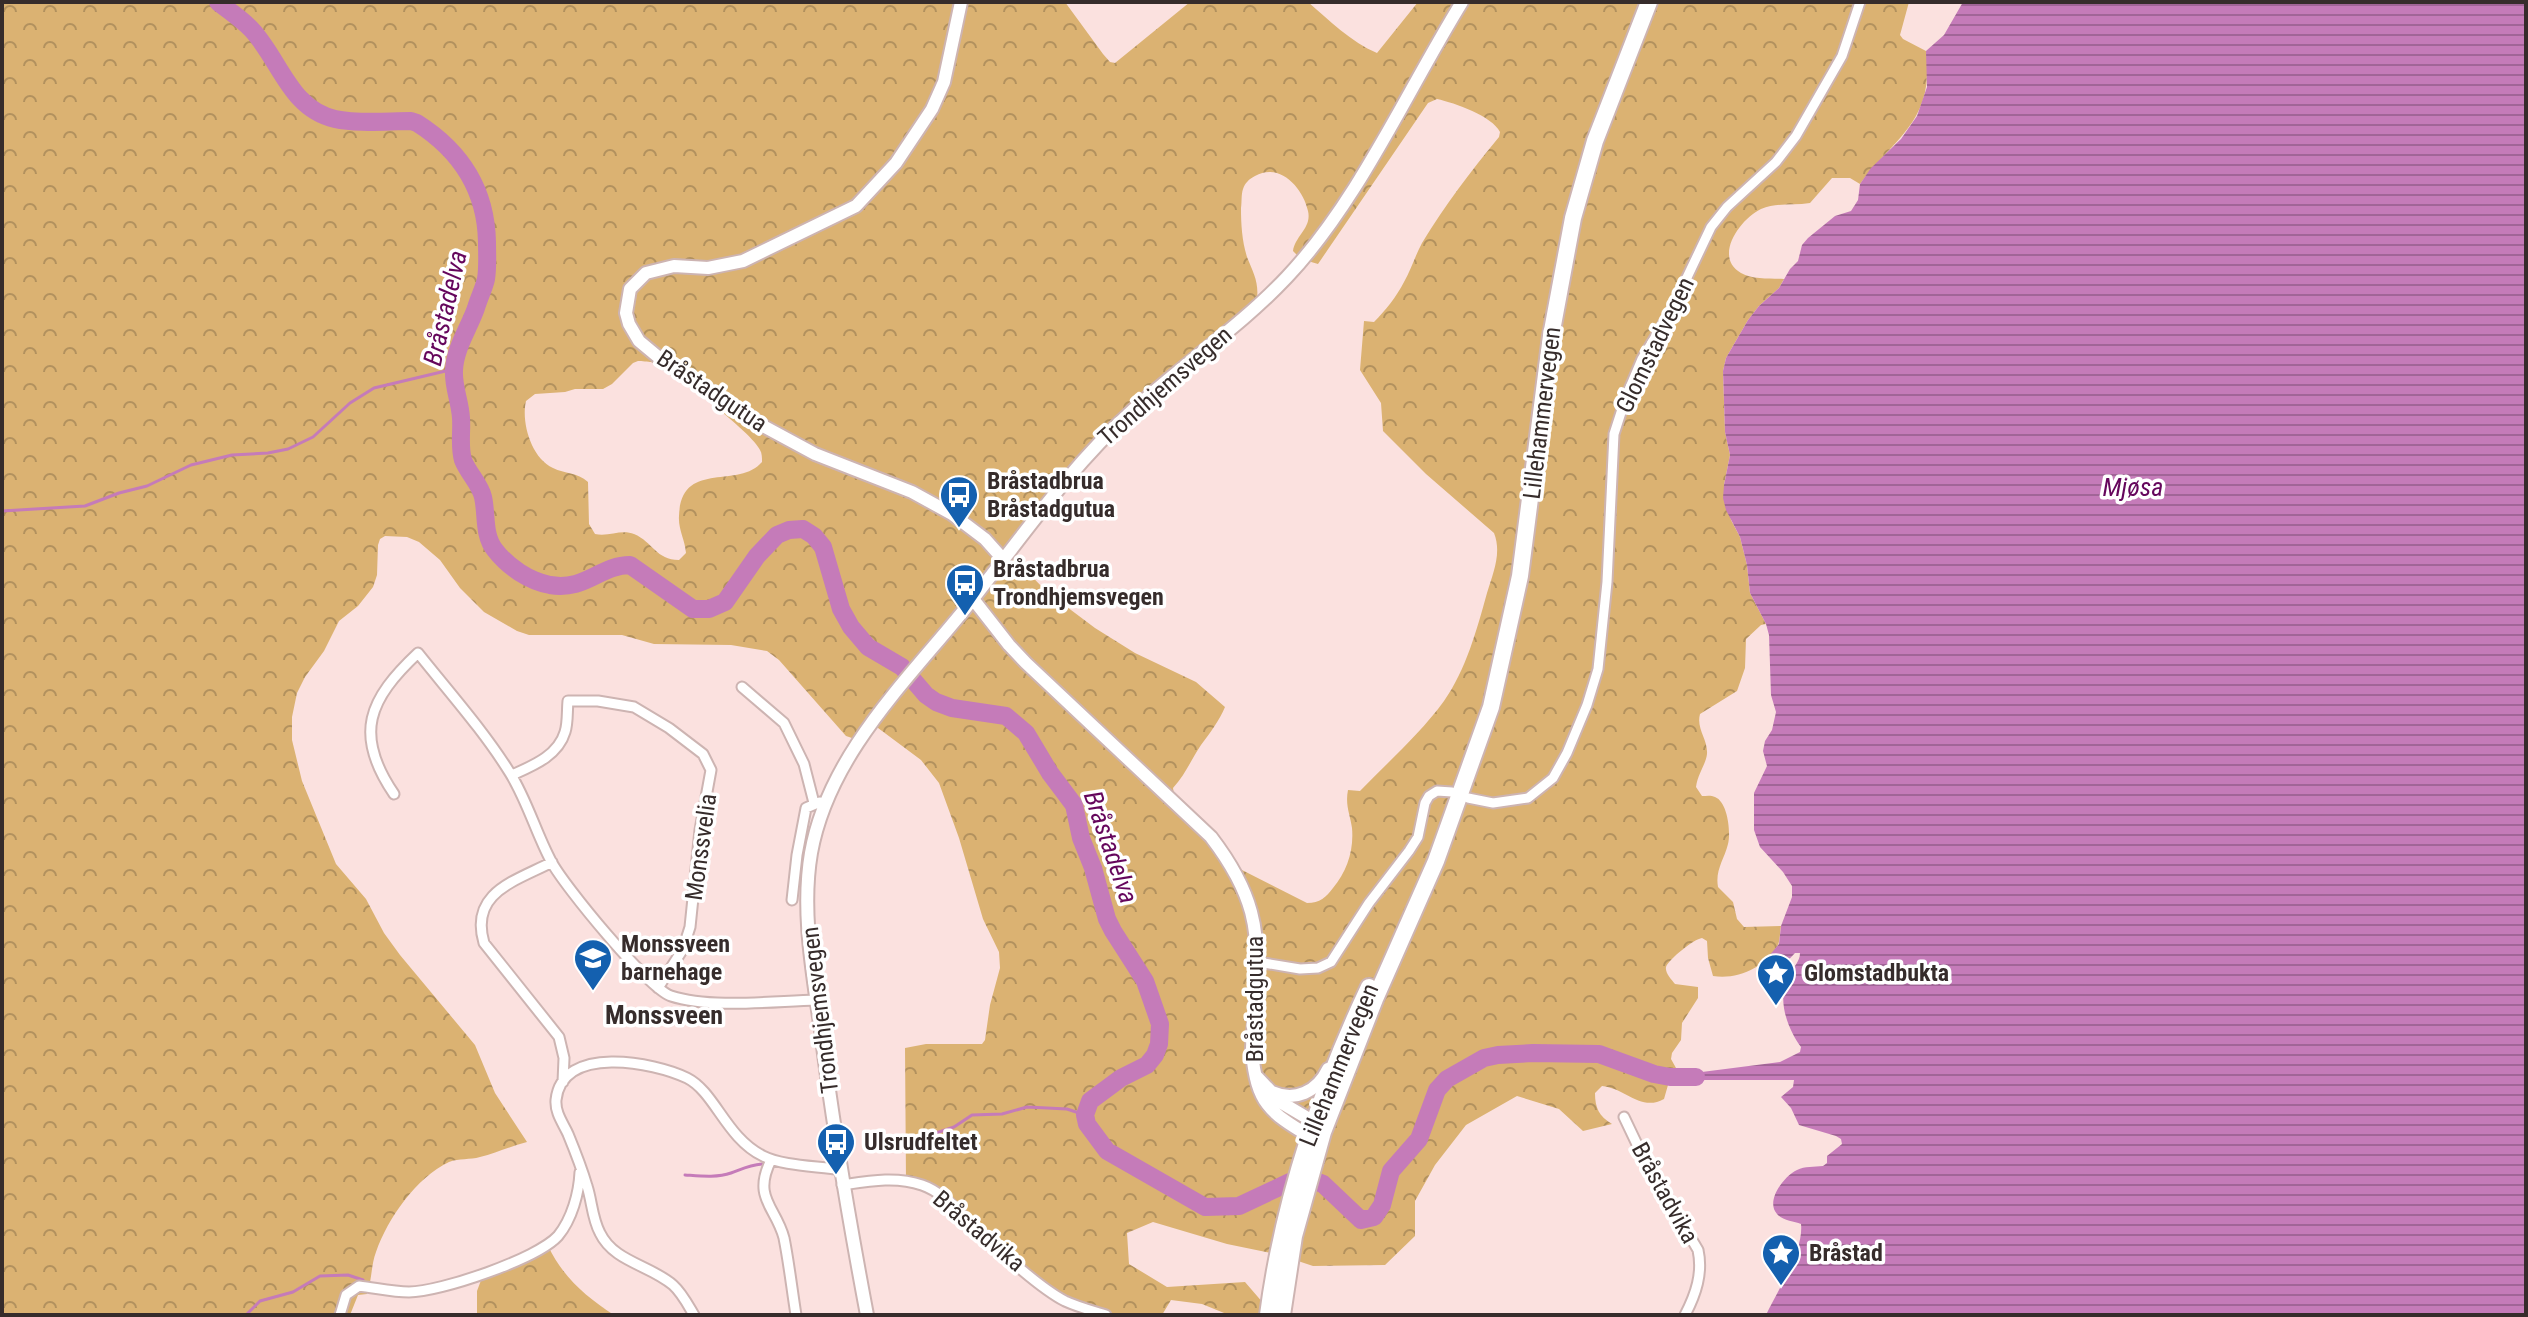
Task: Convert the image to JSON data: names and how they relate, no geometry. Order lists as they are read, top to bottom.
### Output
{
  "streets": {
    "highway": ["Lillehammervegen"],
    "main road": ["Trondhjemsvegen", "Bråstadgutua"],
    "street": ["Glomstadvegen", "Monssvelia", "Bråstadvika"]
  },
  "crossings": [
    ["Trondhjemsvegen", "Bråstadgutua"],
    ["Trondhjemsvegen", "Bråstadvika"],
    ["Bråstadgutua", "Lillehammervegen"]
  ],
  "districts": ["Monssveen"],
  "water": ["Bråstadelva", "Mjøsa"],
  "places": {
    "bus stop": ["Bråstadbrua Bråstadgutua", "Bråstadbrua Trondhjemsvegen", "Ulsrudfeltet"],
    "school or university": ["Monssveen barnehage"],
    "place": ["Glomstadbukta", "Bråstad"]
  }
}
